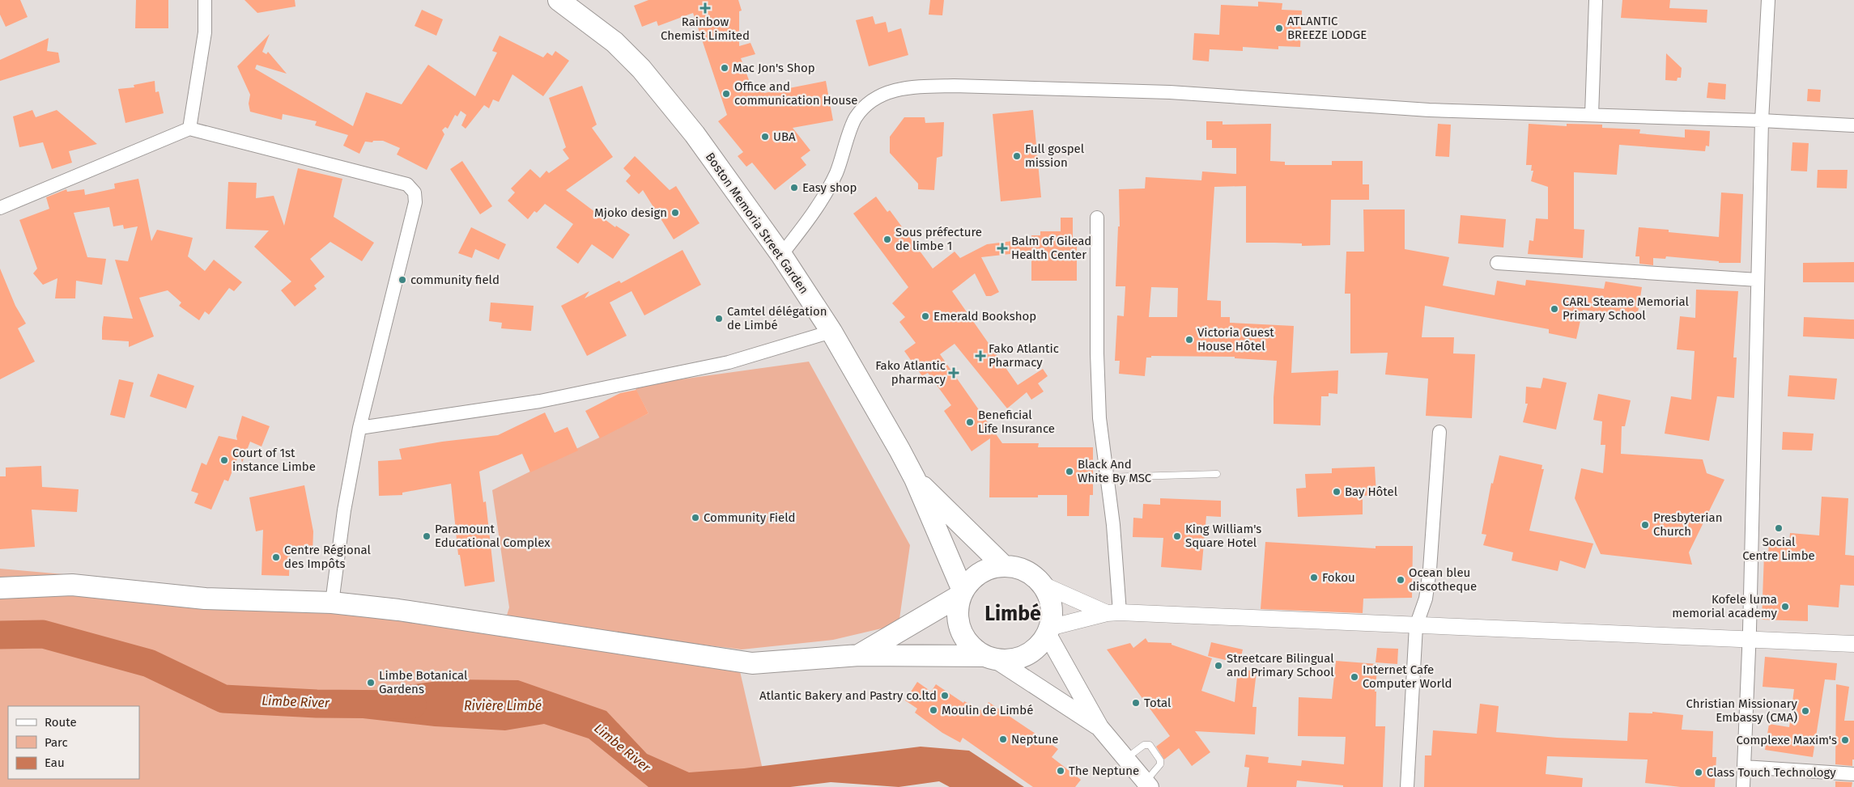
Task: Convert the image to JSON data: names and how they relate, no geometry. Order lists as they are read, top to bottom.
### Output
{
  "streets": {
    "highway": ["Boston Memoria Street Garden"]
  },
  "districts": ["Limbé"],
  "water": ["Limbe River", "Rivière Limbé"],
  "places": {
    "health": [
      "Rainbow Chemist Limited",
      "Balm of Gilead Health Center",
      "Fako Atlantic Pharmacy",
      "Fako Atlantic pharmacy"
    ],
    "other": [
      "ATLANTIC BREEZE LODGE",
      "Mac Jon's Shop",
      "Office and communication House",
      "UBA",
      "Full gospel mission",
      "Easy shop",
      "Mjoko design",
      "Sous préfecture de limbe 1",
      "community field",
      "CARL Steame Memorial Primary School",
      "Emerald Bookshop",
      "Camtel délégation de Limbé",
      "Victoria Guest House Hôtel",
      "Beneficial Life Insurance",
      "Court of 1st instance Limbe",
      "Black And White By MSC",
      "Bay Hôtel",
      "Community Field",
      "Presbyterian Church",
      "Social Centre Limbe",
      "Paramount Educational Complex",
      "King William's Square Hotel",
      "Centre Régional des Impôts",
      "Fokou",
      "Ocean bleu discotheque",
      "Kofele luma memorial academy",
      "Streetcare Bilingual and Primary School",
      "Internet Cafe Computer World",
      "Limbe Botanical Gardens",
      "Atlantic Bakery and Pastry co.ltd",
      "Total",
      "Moulin de Limbé",
      "Christian Missionary Embassy (CMA)",
      "Neptune",
      "Complexe Maxim's",
      "The Neptune",
      "Class Touch Technology"
    ]
  },
  "legend": ["Route", "Parc", "Eau"]
}
